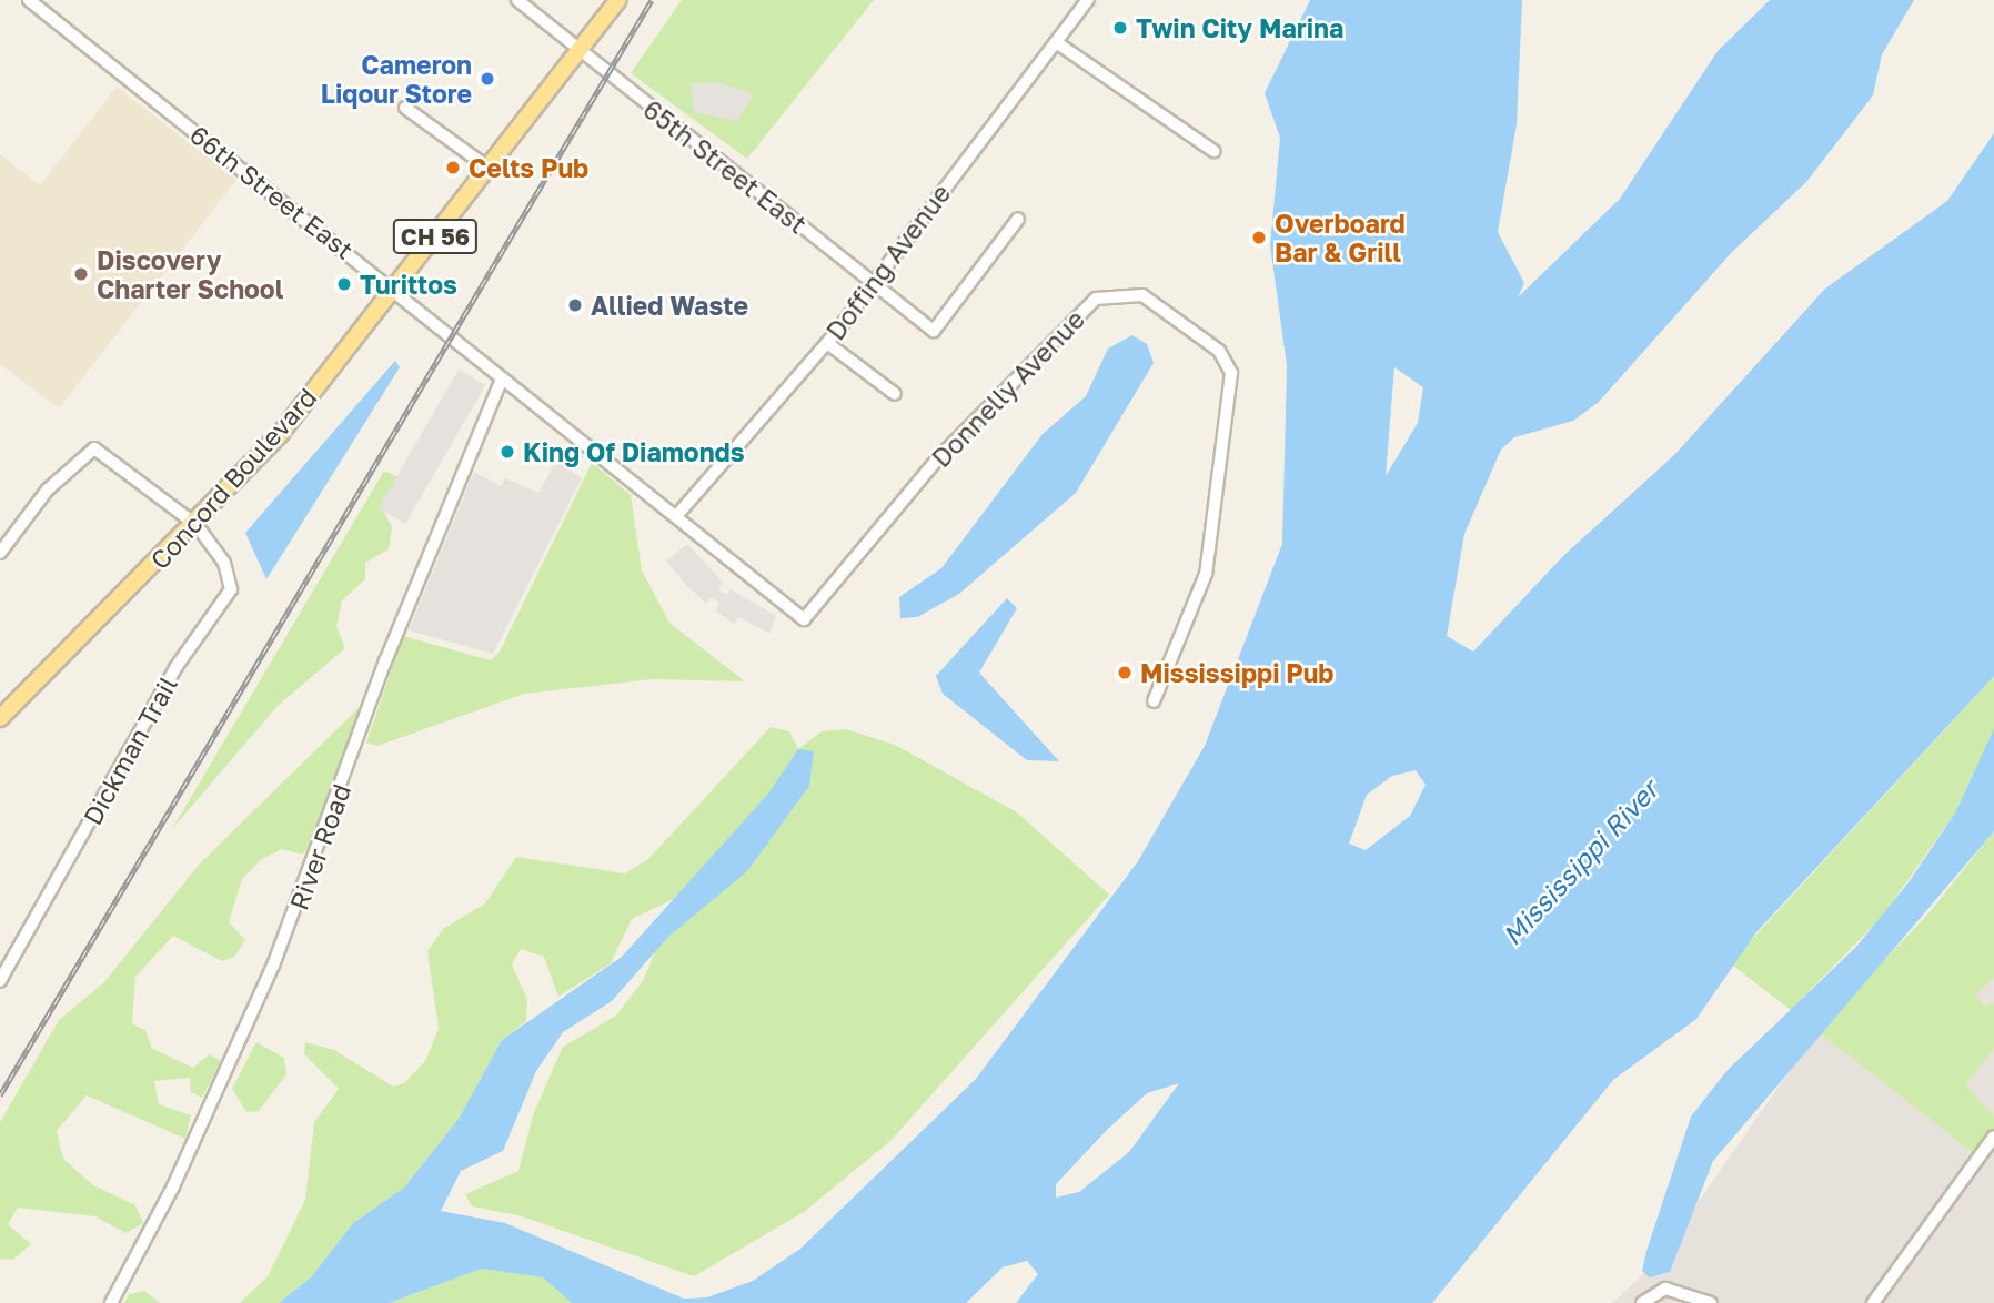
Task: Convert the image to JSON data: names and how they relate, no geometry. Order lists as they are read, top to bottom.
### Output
{
  "streets": {
    "main road": ["CH 56", "Concord Boulevard"],
    "street": [
      "65th Street East",
      "66th Street East",
      "Doffing Avenue",
      "Donnelly Avenue",
      "Dickman Trail",
      "River Road"
    ]
  },
  "crossings": [
    ["65th Street East", "Doffing Avenue"],
    ["65th Street East", "Concord Boulevard"],
    ["66th Street East", "Doffing Avenue"],
    ["66th Street East", "Donnelly Avenue"],
    ["66th Street East", "Concord Boulevard"],
    ["66th Street East", "River Road"],
    ["Concord Boulevard", "Dickman Trail"]
  ],
  "water": ["Mississippi River"],
  "places": [
    "Twin City Marina",
    "Cameron Liqour Store",
    "Celts Pub",
    "Overboard Bar & Grill",
    "Discovery Charter School",
    "Turittos",
    "Allied Waste",
    "King Of Diamonds",
    "Mississippi Pub"
  ]
}
